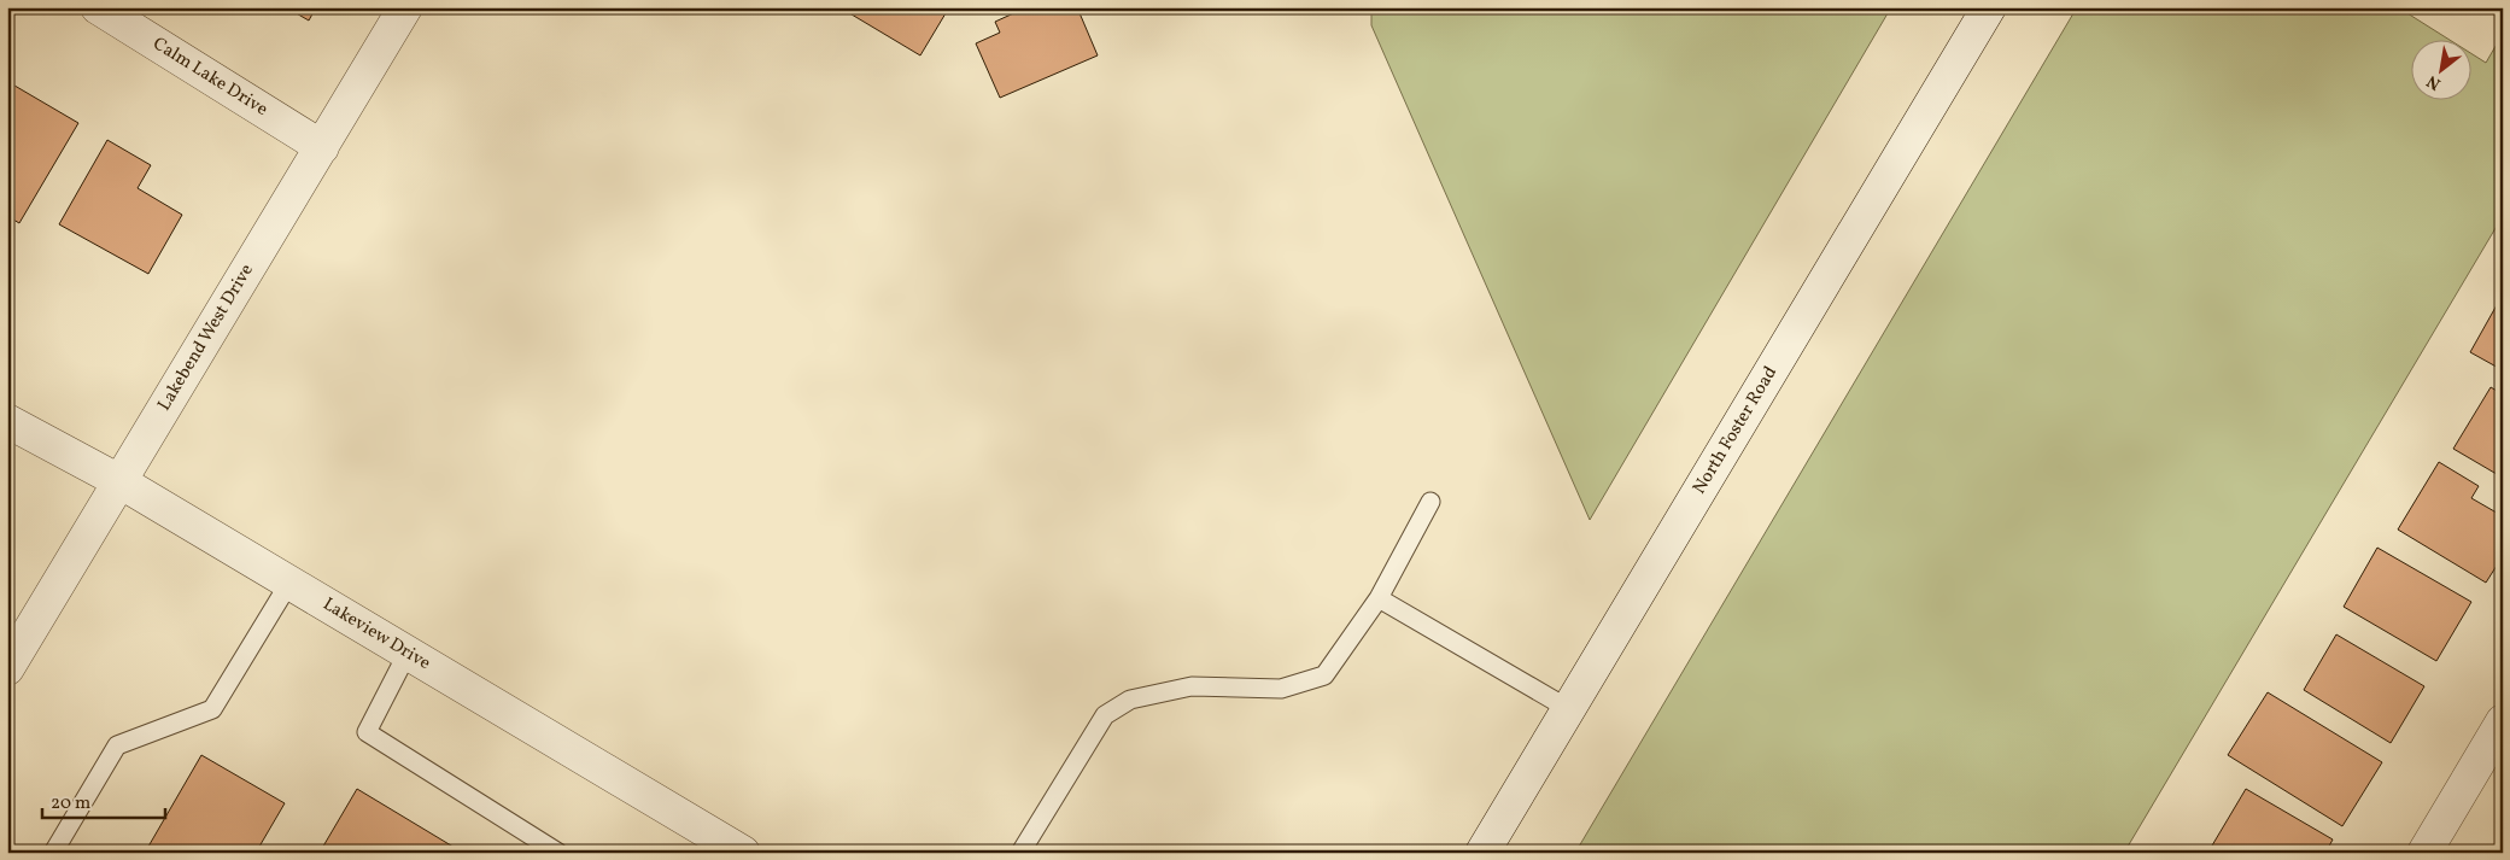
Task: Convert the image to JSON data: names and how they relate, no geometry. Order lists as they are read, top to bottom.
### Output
{
  "streets": {
    "street": [
      "Calm Lake Drive",
      "Lakebend West Drive",
      "North Foster Road",
      "Lakeview Drive"
    ]
  },
  "crossings": [
    ["Calm Lake Drive", "Lakebend West Drive"],
    ["Lakebend West Drive", "Lakeview Drive"]
  ],
  "scale_bar": "20 m",
  "north": "bottom left"
}
